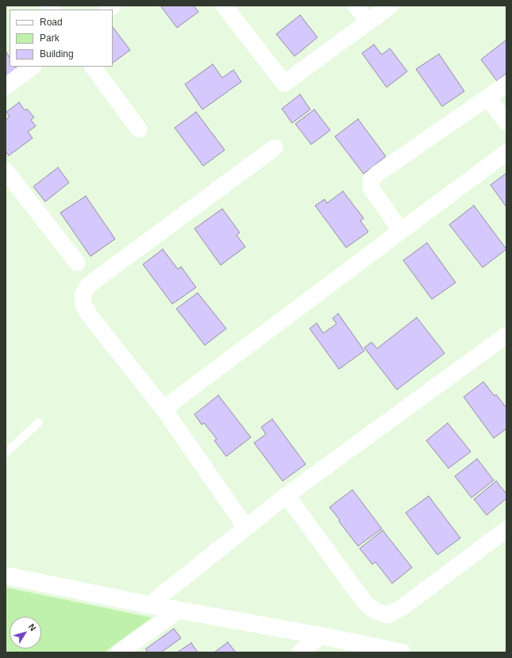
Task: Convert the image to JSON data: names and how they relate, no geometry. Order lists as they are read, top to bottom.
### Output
{
  "legend": ["Road", "Park", "Building"],
  "north": "top right"
}
